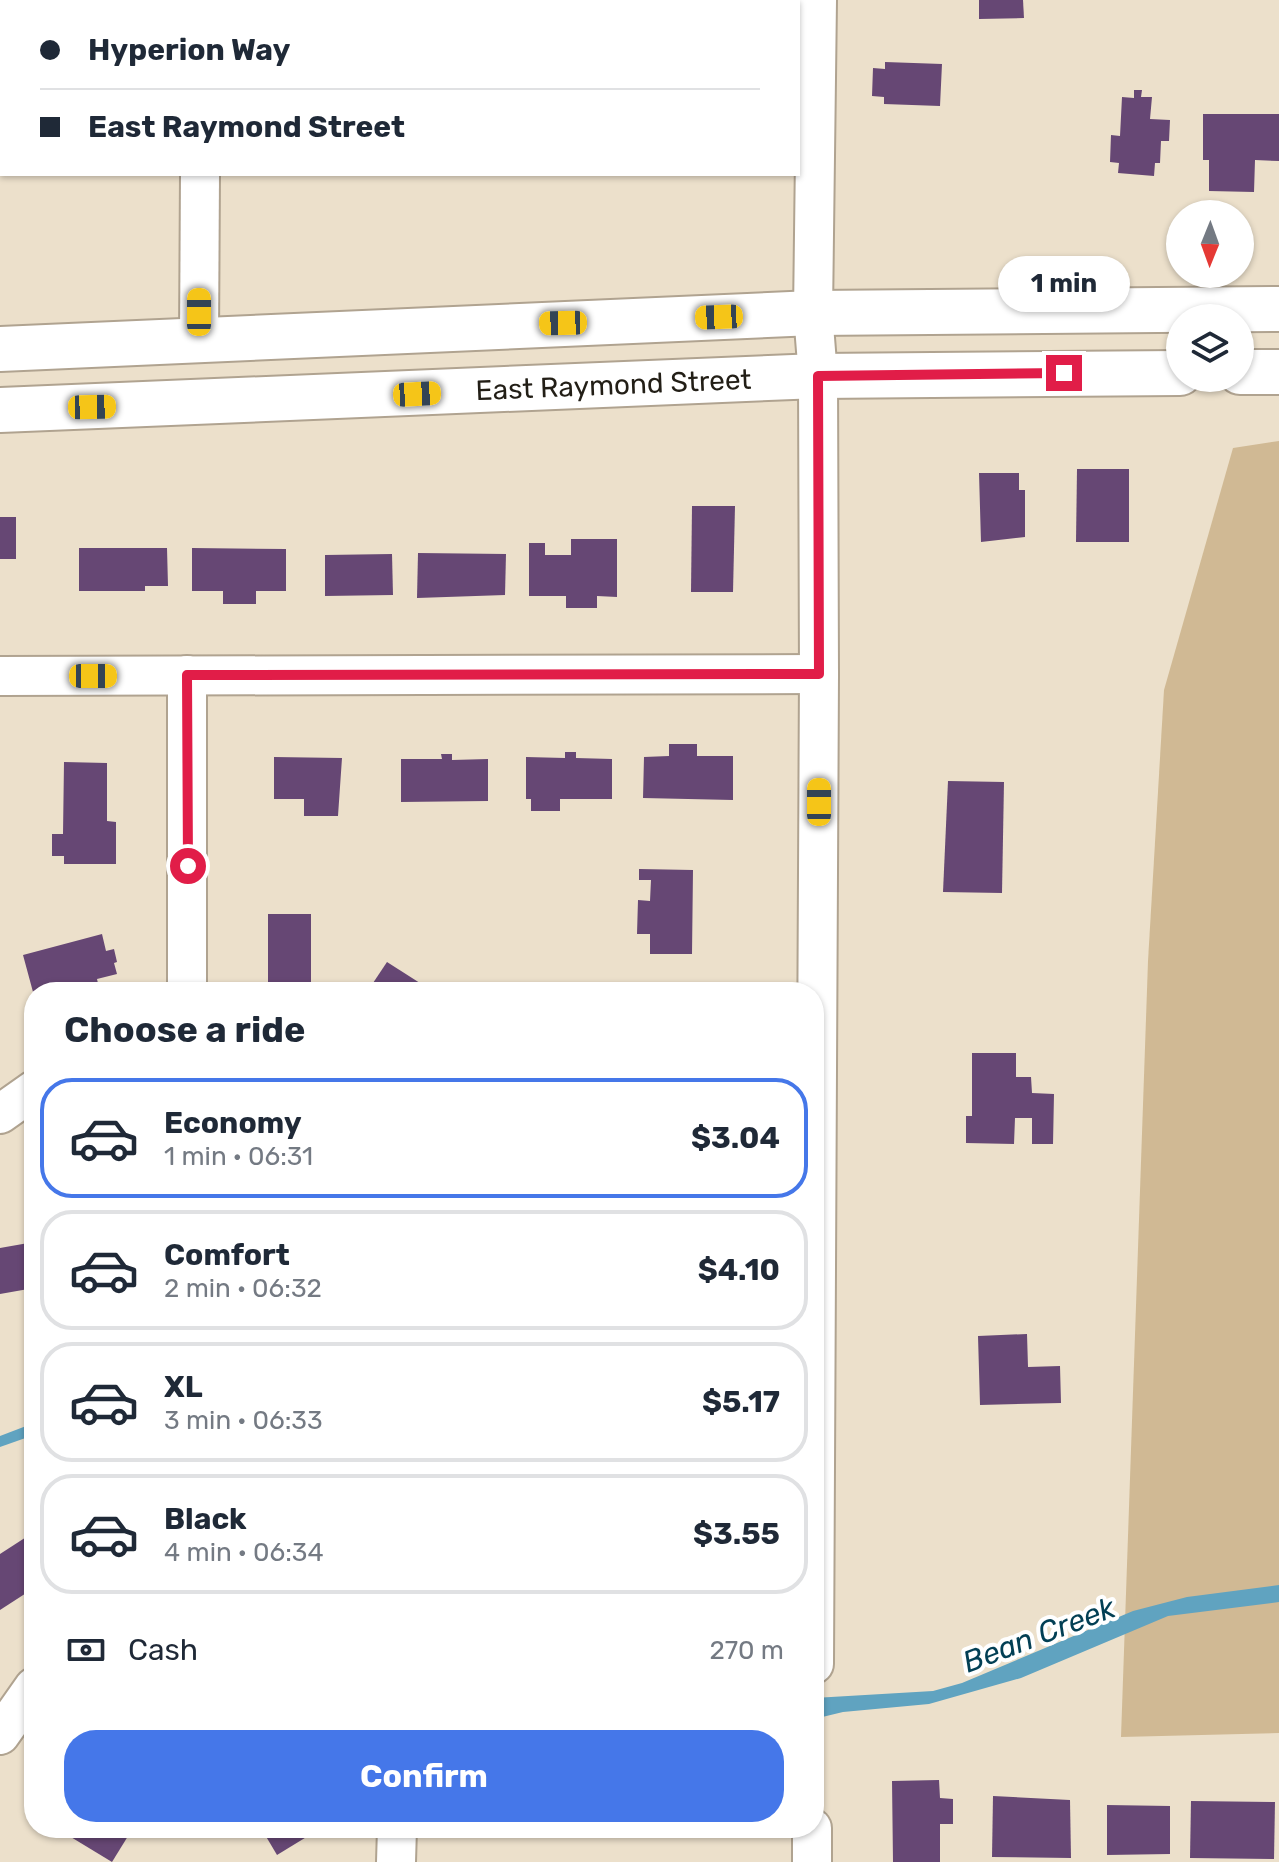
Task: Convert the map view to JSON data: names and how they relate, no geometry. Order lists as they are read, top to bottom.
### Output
{
  "streets": {
    "main road": ["East Raymond Street"]
  },
  "water": ["Bean Creek"],
  "north": "bottom",
  "page": {
    "banner": ["Hyperion Way", "East Raymond Street"],
    "bubble": "1 min",
    "heading": "Choose a ride",
    "list": [
      {
        "name": "Economy",
        "note": "1 min · 06:31",
        "value": "$3.04"
      },
      {
        "name": "Comfort",
        "note": "2 min · 06:32",
        "value": "$4.10"
      },
      {
        "name": "XL",
        "note": "3 min · 06:33",
        "value": "$5.17"
      },
      {
        "name": "Black",
        "note": "4 min · 06:34",
        "value": "$3.55"
      }
    ],
    "pay": ["Cash", "270 m"],
    "buttons": "Confirm"
  }
}
